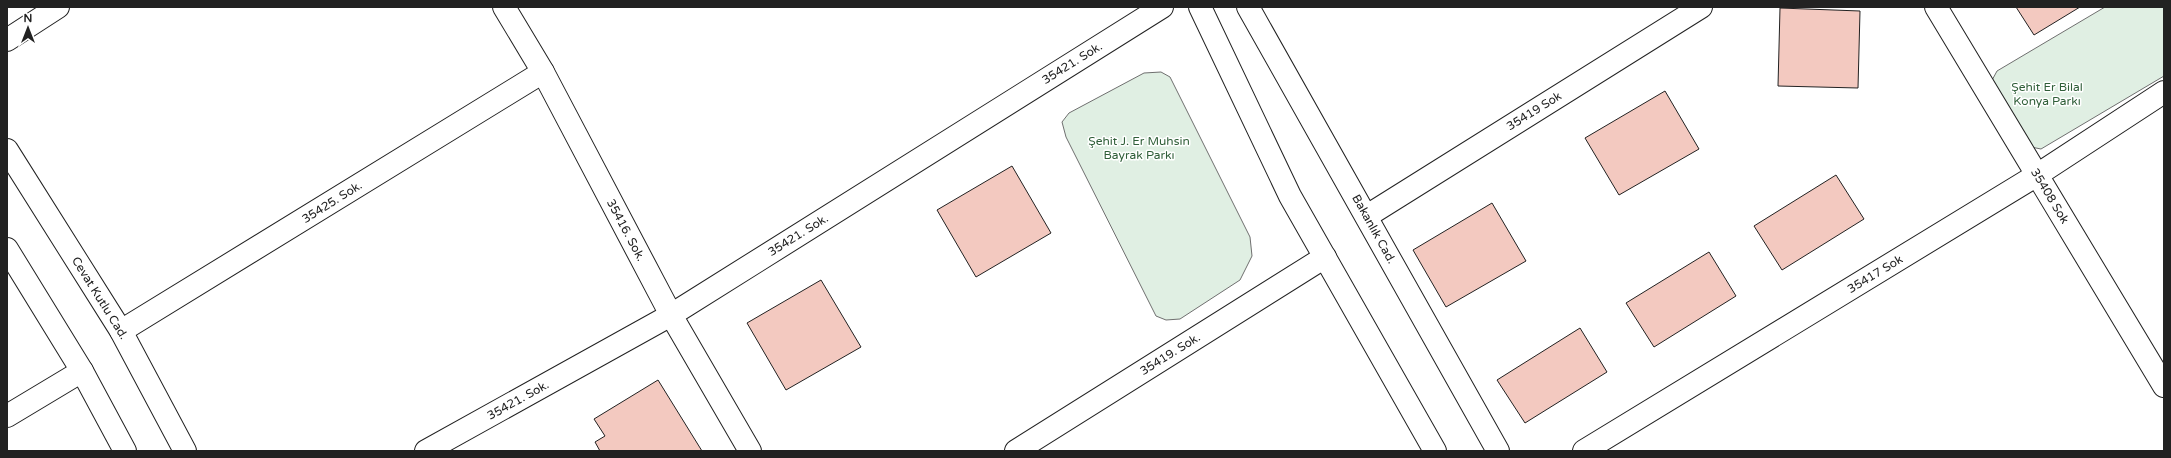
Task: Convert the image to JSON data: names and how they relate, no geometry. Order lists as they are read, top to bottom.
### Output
{
  "streets": {
    "street": [
      "35421. Sok.",
      "35419 Sok",
      "35408 Sok",
      "35425. Sok.",
      "Bakanlık Cad.",
      "35416. Sok.",
      "35417 Sok",
      "Cevat Kutlu Cad.",
      "35419. Sok."
    ]
  },
  "crossings": [
    ["35421. Sok.", "35416. Sok."],
    ["35419 Sok", "Bakanlık Cad."],
    ["35408 Sok", "35417 Sok"],
    ["35425. Sok.", "35416. Sok."],
    ["35425. Sok.", "Cevat Kutlu Cad."]
  ],
  "parks": ["Şehit Er Bilal Konya Parkı", "Şehit J. Er Muhsin Bayrak Parkı"],
  "north": "top"
}
